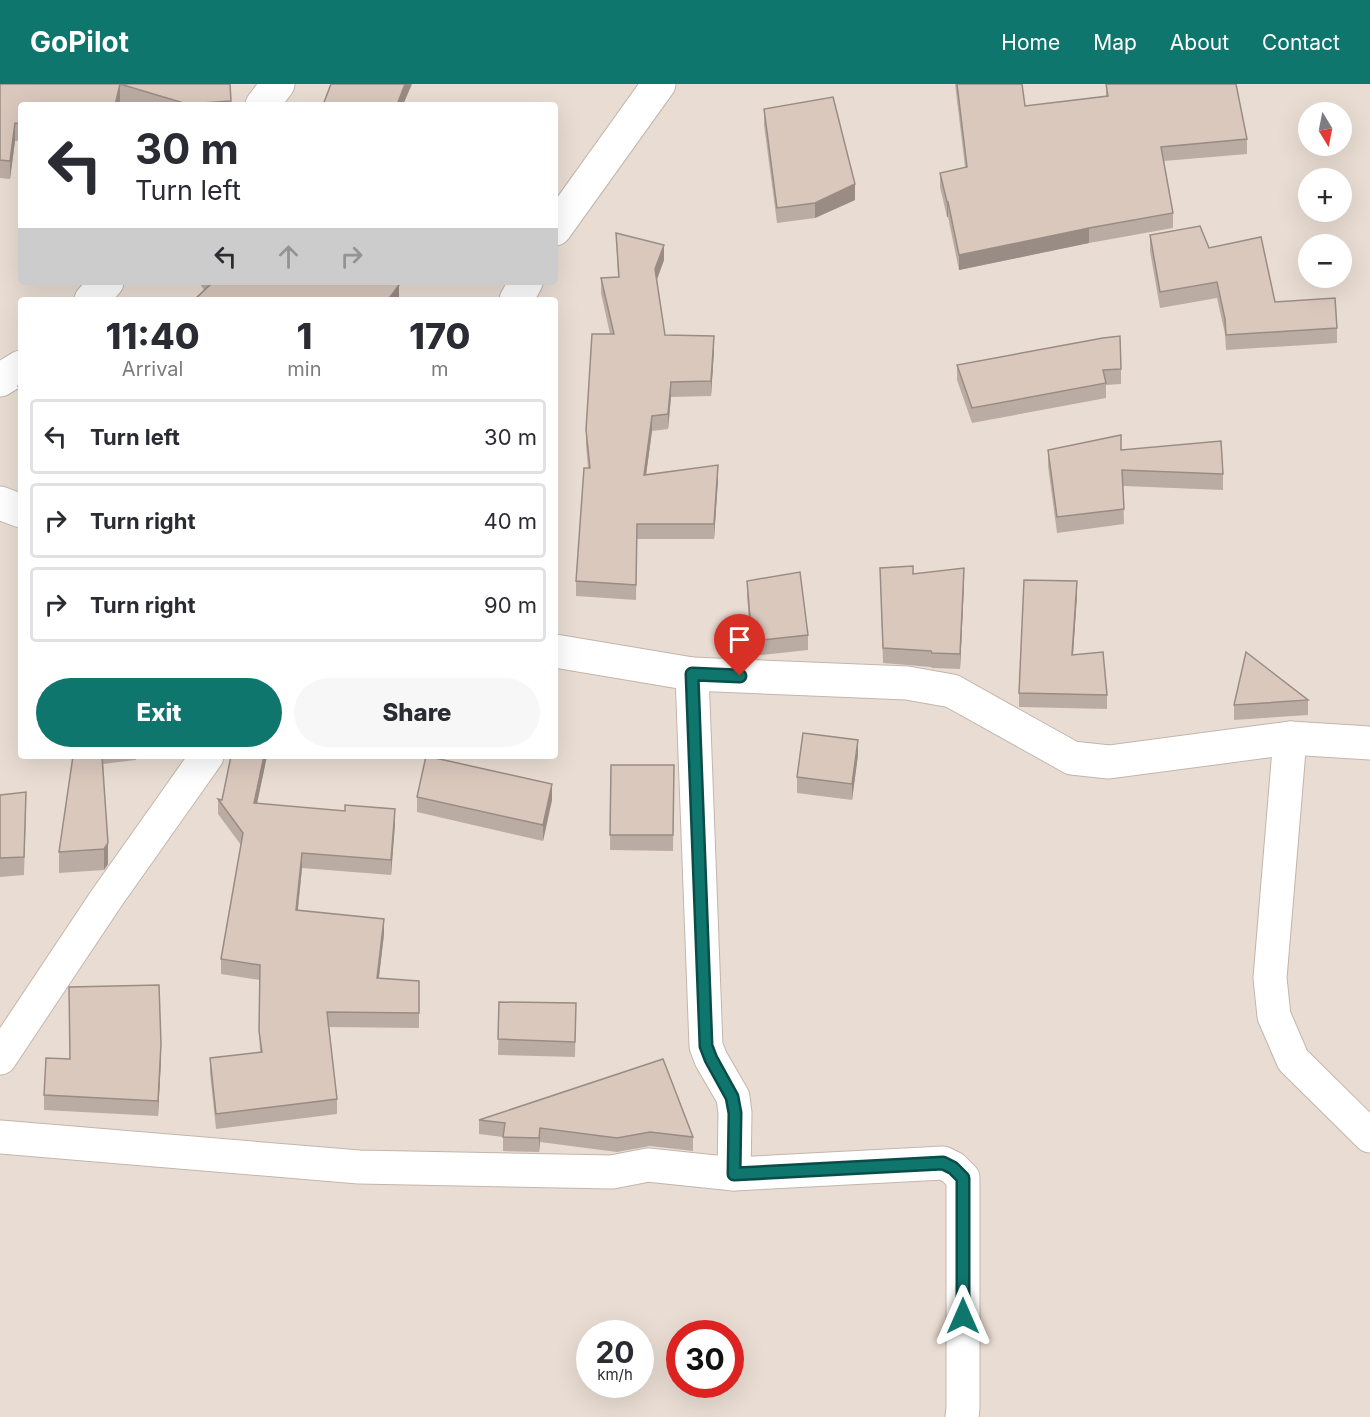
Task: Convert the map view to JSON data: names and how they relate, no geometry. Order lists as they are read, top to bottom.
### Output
{
  "north": "bottom",
  "page": {
    "header": "GoPilot",
    "nav": [
      "Home",
      "Map",
      "About",
      "Contact"
    ],
    "map_buttons": ["+", "−"],
    "turn": ["30 m", "Turn left"],
    "eta": [
      "11:40",
      "Arrival",
      "1",
      "min",
      "170",
      "m"
    ],
    "list": [
      {
        "name": "Turn left",
        "value": "30 m"
      },
      {
        "name": "Turn right",
        "value": "40 m"
      },
      {
        "name": "Turn right",
        "value": "90 m"
      }
    ],
    "buttons": ["Exit", "Share"],
    "speed": "20 km/h",
    "limit": "30"
  }
}
